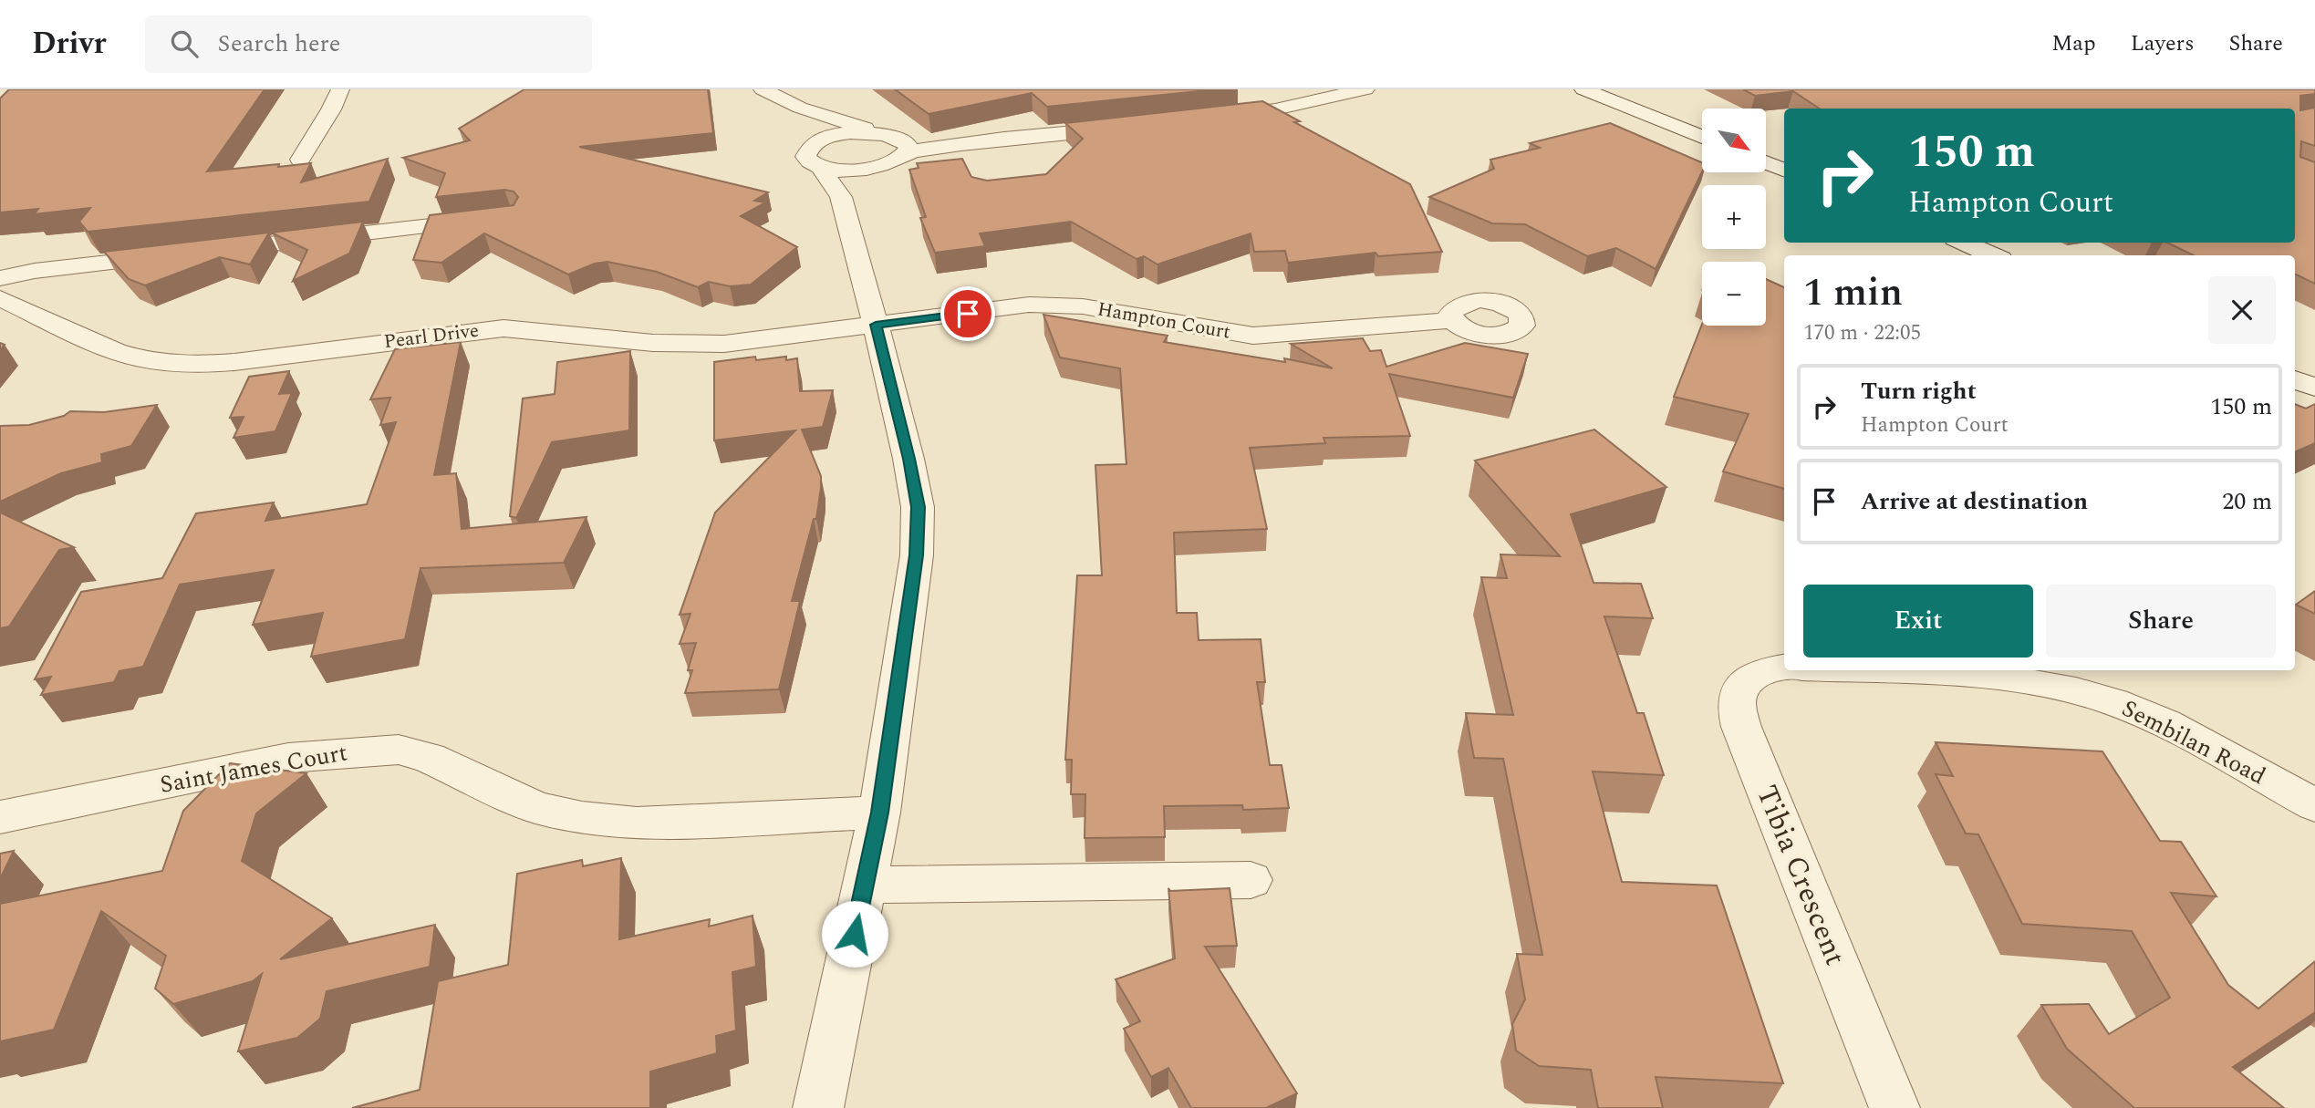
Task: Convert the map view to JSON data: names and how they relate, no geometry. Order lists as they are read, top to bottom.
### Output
{
  "streets": {
    "street": [
      "Hampton Court",
      "Pearl Drive",
      "Sembilan Road",
      "Saint James Court",
      "Tibia Crescent"
    ]
  },
  "crossings": [
    ["Hampton Court", "Pearl Drive"]
  ],
  "north": "bottom right",
  "page": {
    "header": "Drivr",
    "search": "Search here",
    "nav": ["Map", "Layers", "Share"],
    "map_buttons": ["+", "−"],
    "turn": ["150 m", "Hampton Court"],
    "heading": ["1 min", "170 m · 22:05"],
    "list": [
      {
        "name": "Turn right",
        "note": "Hampton Court",
        "value": "150 m"
      },
      {
        "name": "Arrive at destination",
        "value": "20 m"
      }
    ],
    "buttons": ["Exit", "Share"]
  }
}
